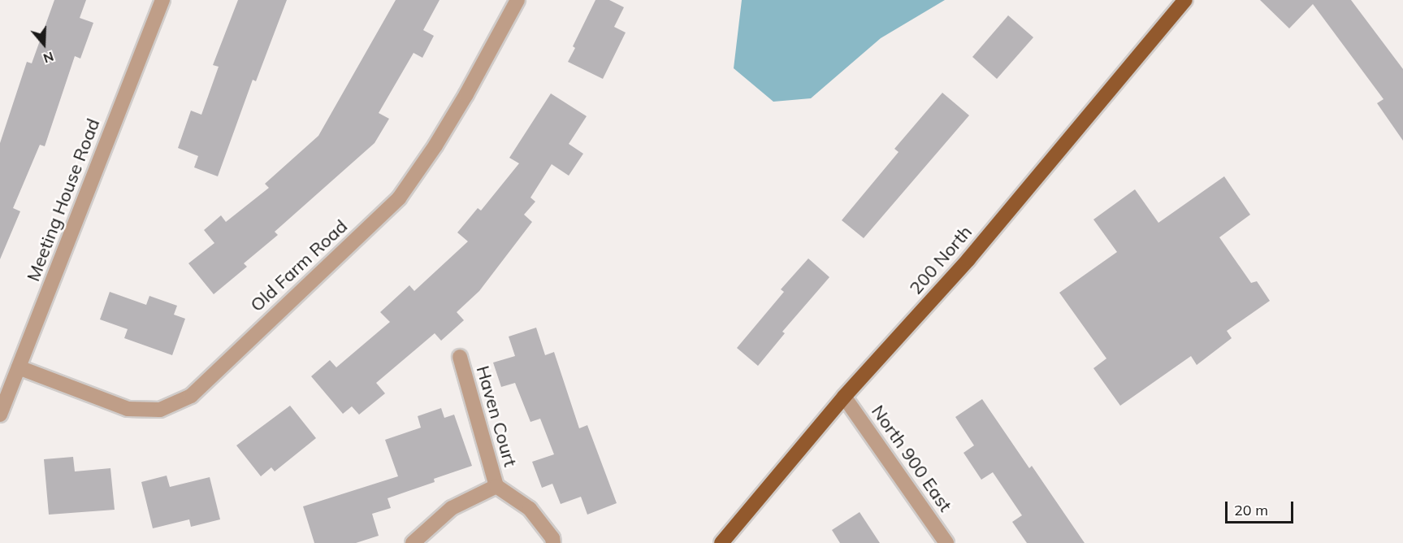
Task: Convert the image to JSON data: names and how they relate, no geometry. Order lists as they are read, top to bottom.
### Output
{
  "streets": {
    "main road": ["200 North"],
    "street": [
      "Meeting House Road",
      "Old Farm Road",
      "Haven Court",
      "North 900 East"
    ]
  },
  "crossings": [
    ["Meeting House Road", "Old Farm Road"],
    ["200 North", "North 900 East"]
  ],
  "scale_bar": "20 m",
  "north": "bottom"
}
